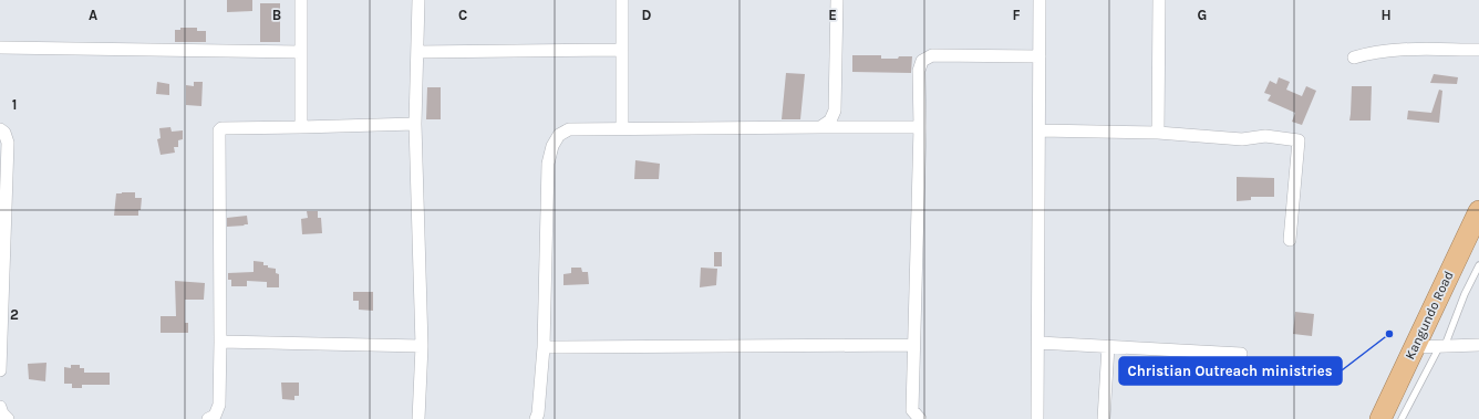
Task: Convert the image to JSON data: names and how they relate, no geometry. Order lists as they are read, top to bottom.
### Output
{
  "streets": {
    "highway": ["Kangundo Road"]
  },
  "places": ["Christian Outreach ministries"],
  "grid": {
    "columns": [
      "A",
      "B",
      "C",
      "D",
      "E",
      "F",
      "G",
      "H"
    ],
    "rows": ["1", "2"]
  }
}
